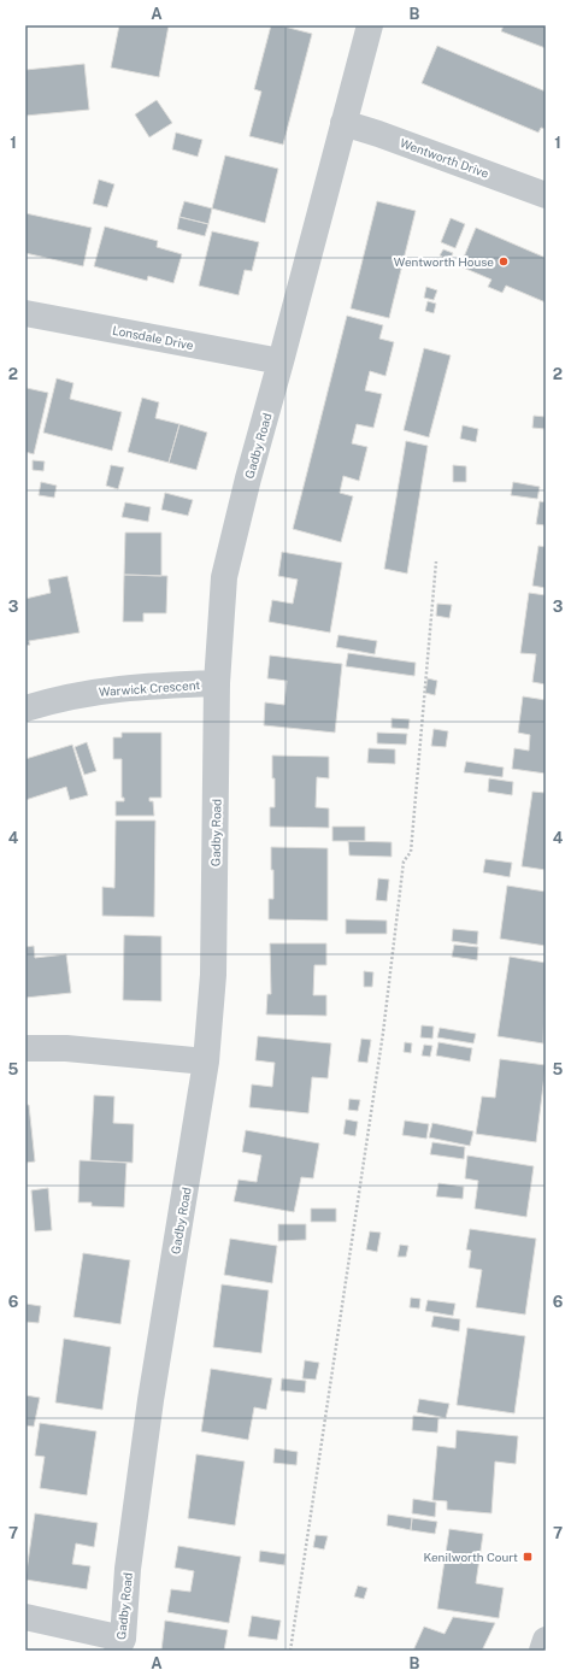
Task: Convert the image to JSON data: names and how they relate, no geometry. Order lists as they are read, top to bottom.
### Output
{
  "streets": {
    "street": [
      "Wentworth Drive",
      "Lonsdale Drive",
      "Gadby Road",
      "Warwick Crescent"
    ]
  },
  "crossings": [
    ["Wentworth Drive", "Gadby Road"],
    ["Lonsdale Drive", "Gadby Road"],
    ["Gadby Road", "Warwick Crescent"]
  ],
  "places": {
    "other": ["Wentworth House"],
    "transit": ["Kenilworth Court"]
  },
  "grid": {
    "columns": ["A", "B"],
    "rows": [
      "1",
      "2",
      "3",
      "4",
      "5",
      "6",
      "7"
    ]
  }
}
